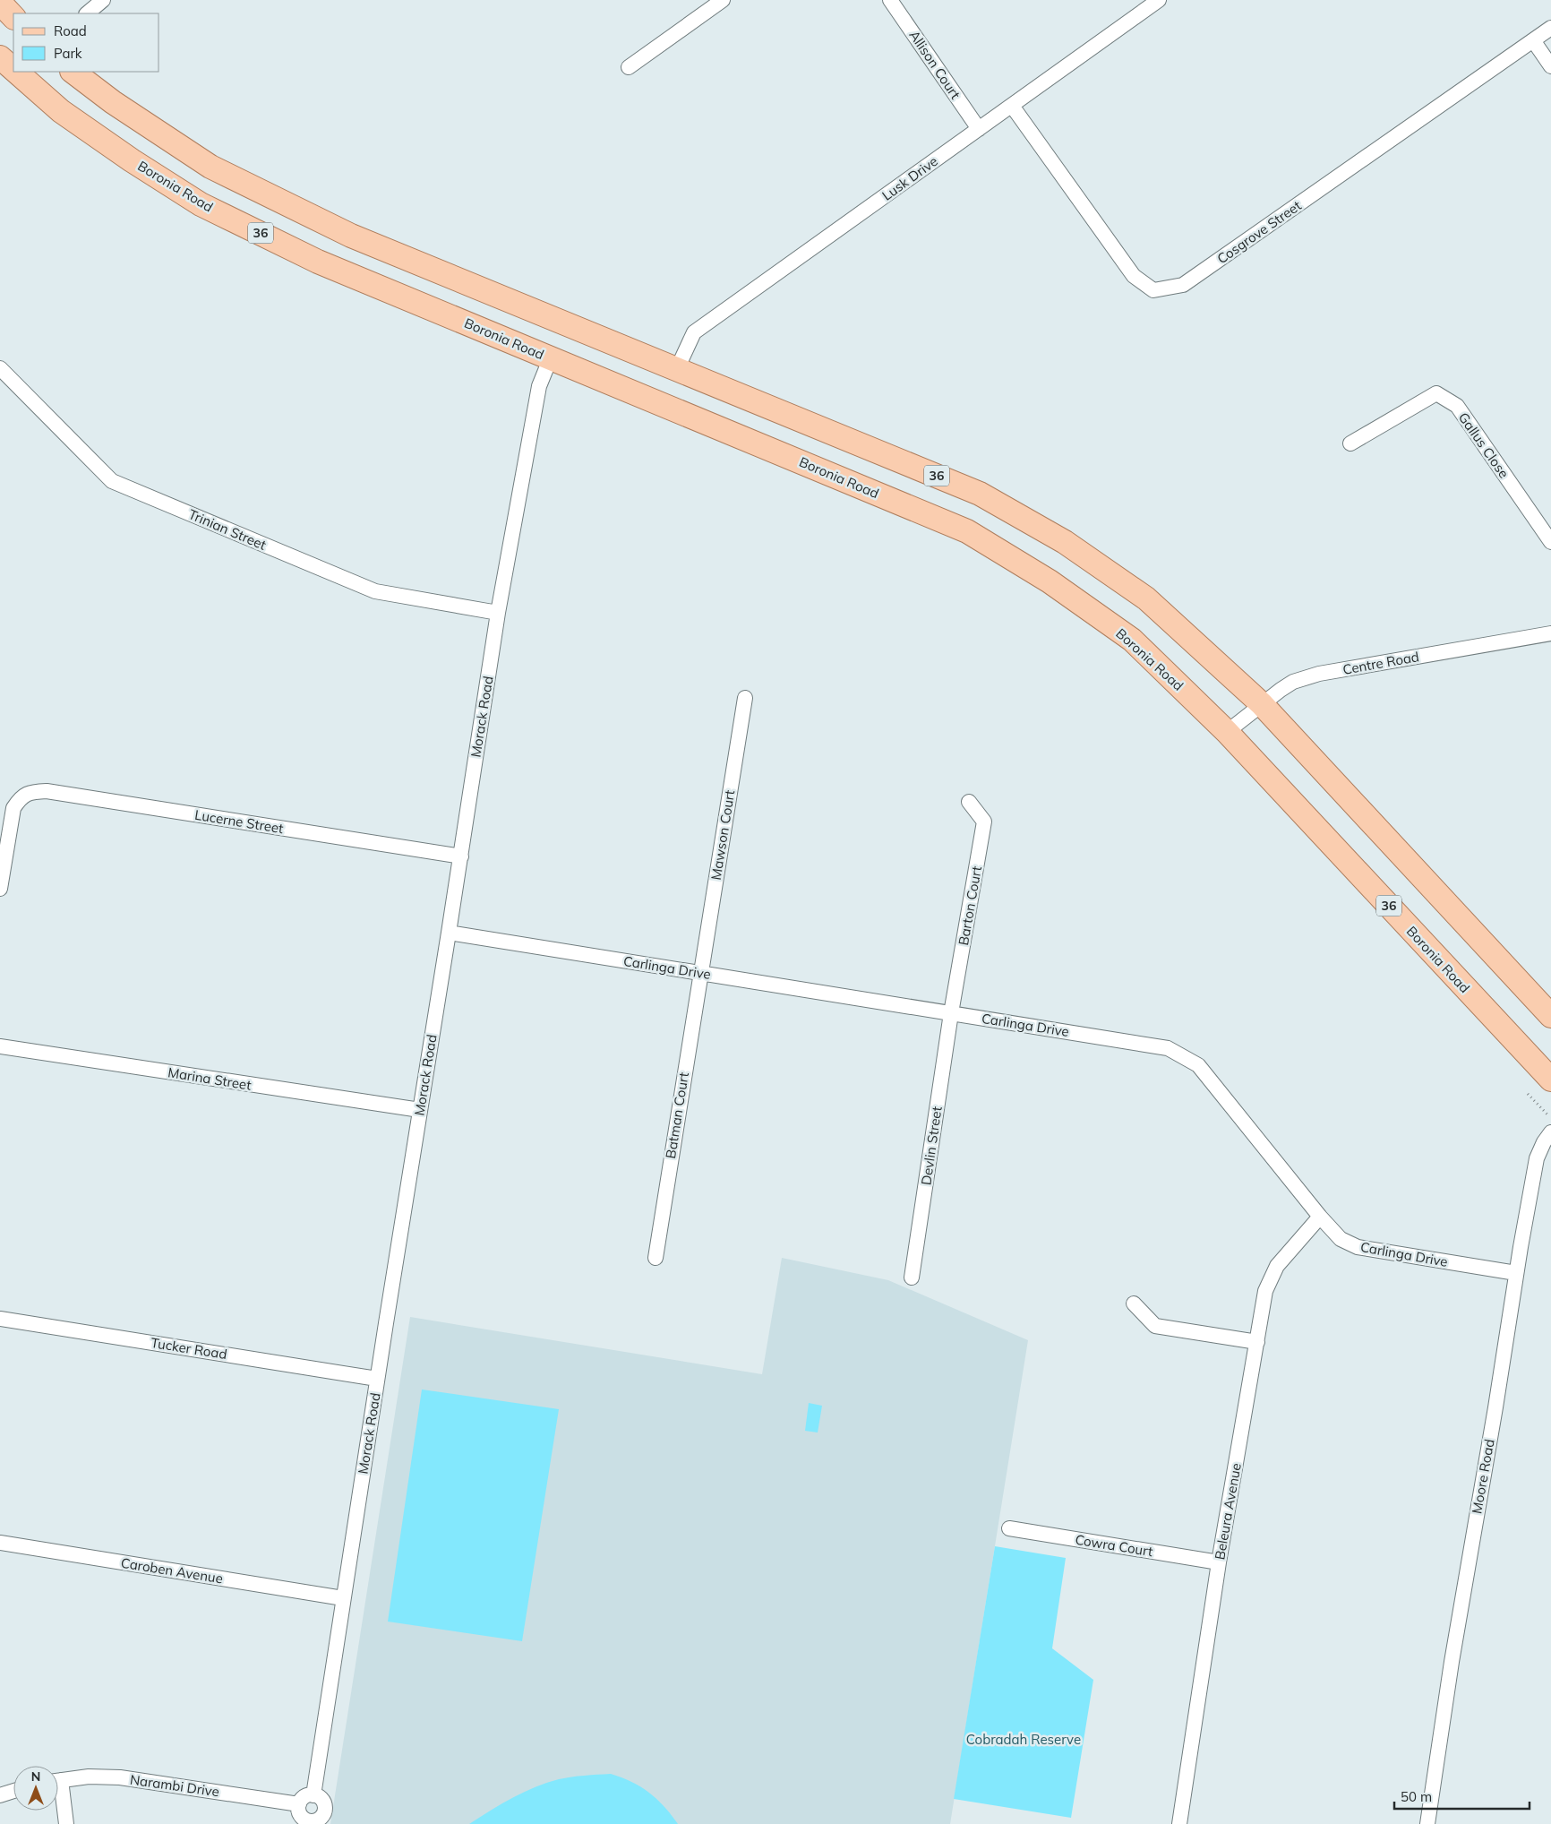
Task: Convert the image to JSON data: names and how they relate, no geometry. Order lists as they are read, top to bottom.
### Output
{
  "streets": {
    "main road": ["Boronia Road", "36"],
    "street": [
      "Allison Court",
      "Lusk Drive",
      "Cosgrove Street",
      "Gallus Close",
      "Trinian Street",
      "Centre Road",
      "Morack Road",
      "Lucerne Street",
      "Mawson Court",
      "Barton Court",
      "Carlinga Drive",
      "Marina Street",
      "Batman Court",
      "Devlin Street",
      "Tucker Road",
      "Moore Road",
      "Beleura Avenue",
      "Cowra Court",
      "Caroben Avenue",
      "Narambi Drive"
    ]
  },
  "crossings": [
    ["Allison Court", "Lusk Drive"],
    ["Lusk Drive", "Cosgrove Street"],
    ["Lusk Drive", "36"],
    ["Boronia Road", "Centre Road"],
    ["Boronia Road", "Morack Road"],
    ["36", "Centre Road"],
    ["Trinian Street", "Morack Road"],
    ["Morack Road", "Lucerne Street"],
    ["Morack Road", "Carlinga Drive"],
    ["Morack Road", "Marina Street"],
    ["Morack Road", "Tucker Road"],
    ["Morack Road", "Caroben Avenue"],
    ["Morack Road", "Narambi Drive"],
    ["Mawson Court", "Carlinga Drive"],
    ["Mawson Court", "Batman Court"],
    ["Barton Court", "Carlinga Drive"],
    ["Barton Court", "Devlin Street"],
    ["Carlinga Drive", "Batman Court"],
    ["Carlinga Drive", "Devlin Street"],
    ["Carlinga Drive", "Moore Road"],
    ["Carlinga Drive", "Beleura Avenue"],
    ["Beleura Avenue", "Cowra Court"]
  ],
  "parks": ["Cobradah Reserve"],
  "legend": ["Road", "Park"],
  "scale_bar": "50 m",
  "north": "top"
}
